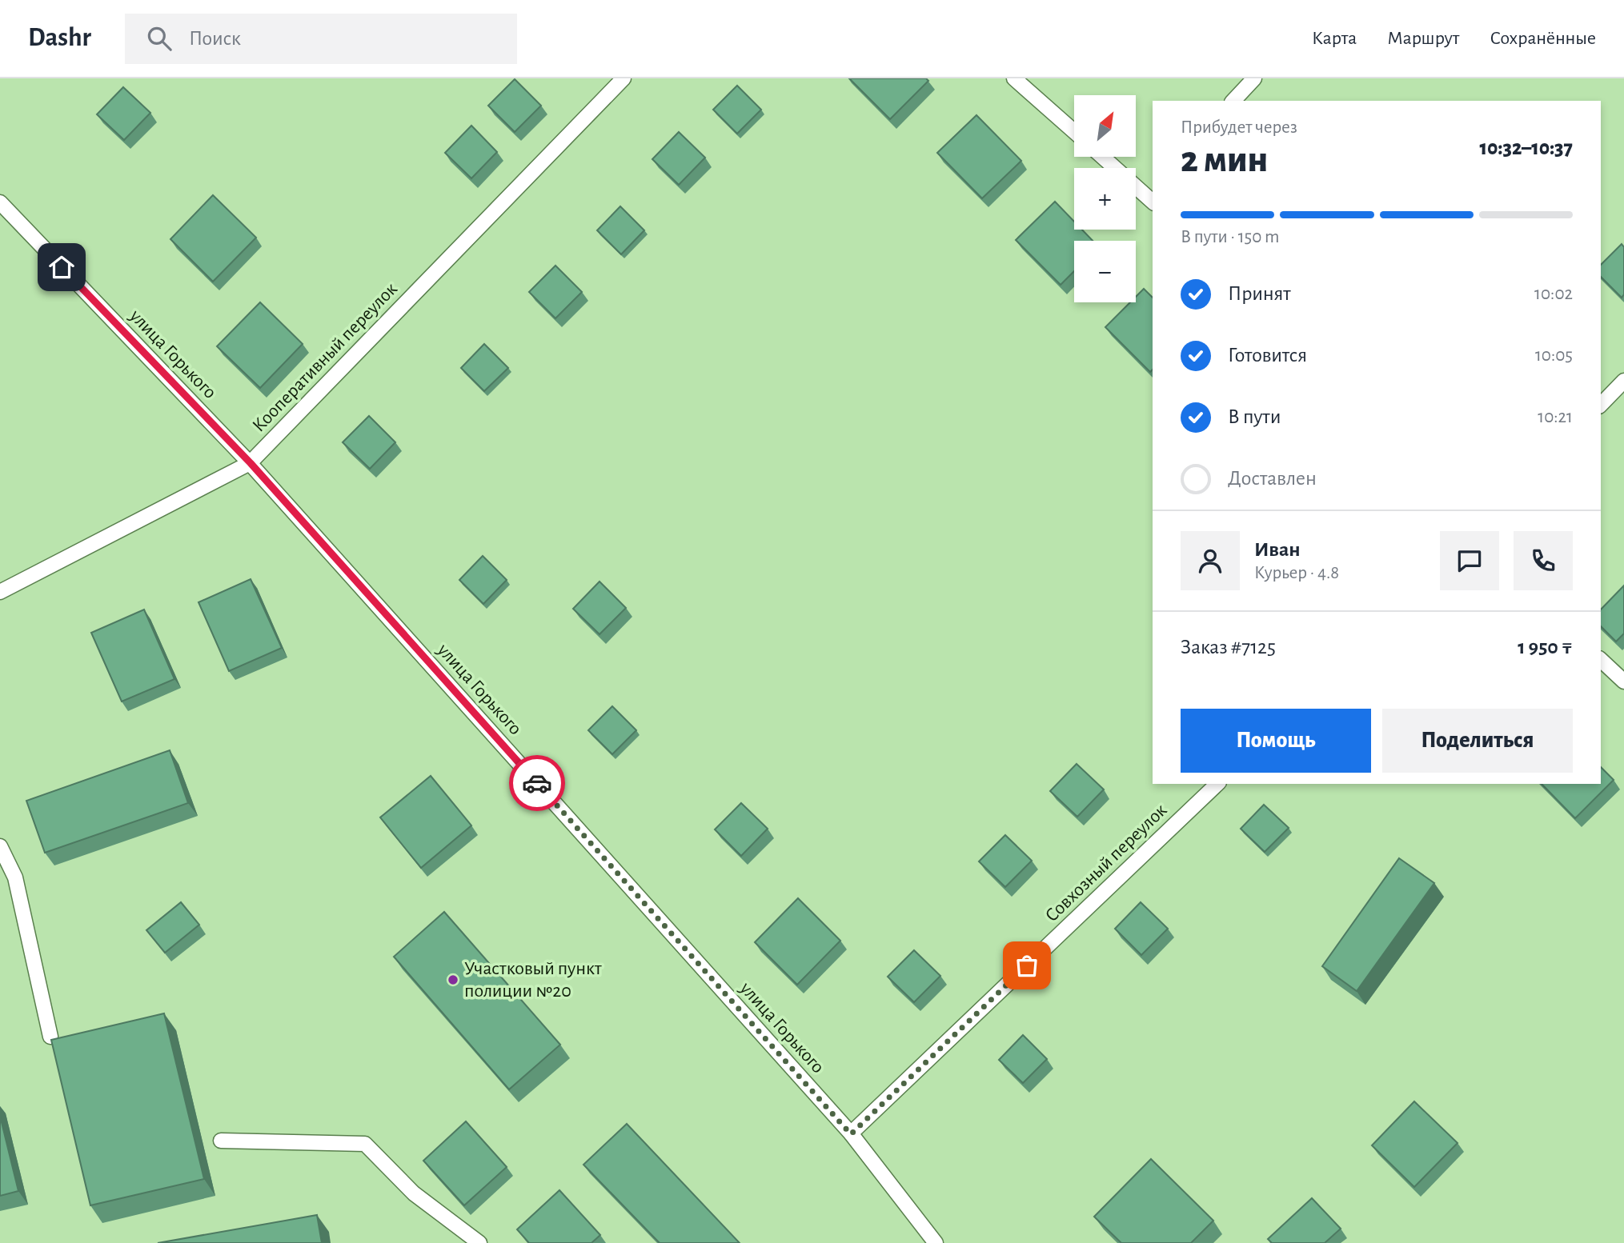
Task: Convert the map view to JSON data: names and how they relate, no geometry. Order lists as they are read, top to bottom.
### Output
{
  "streets": {
    "lane": ["улица Горького", "Кооперативный переулок", "Совхозный переулок"]
  },
  "crossings": [
    ["улица Горького", "Кооперативный переулок"],
    ["улица Горького", "Совхозный переулок"]
  ],
  "places": ["Участковый пункт полиции №20"],
  "north": "top right",
  "page": {
    "header": "Dashr",
    "search": "Поиск",
    "nav": ["Карта", "Маршрут", "Сохранённые"],
    "map_buttons": ["+", "−"],
    "heading": ["2 мин", "Прибудет через", "10:32–10:37"],
    "panel": [
      "Иван",
      "Курьер · 4.8",
      "Заказ #7125",
      "1 950 ₸"
    ],
    "bar": "В пути · 150 m",
    "list": [
      ["Принят", "10:02"],
      ["Готовится", "10:05"],
      ["В пути", "10:21"],
      "Доставлен"
    ],
    "buttons": ["Помощь", "Поделиться"]
  }
}
